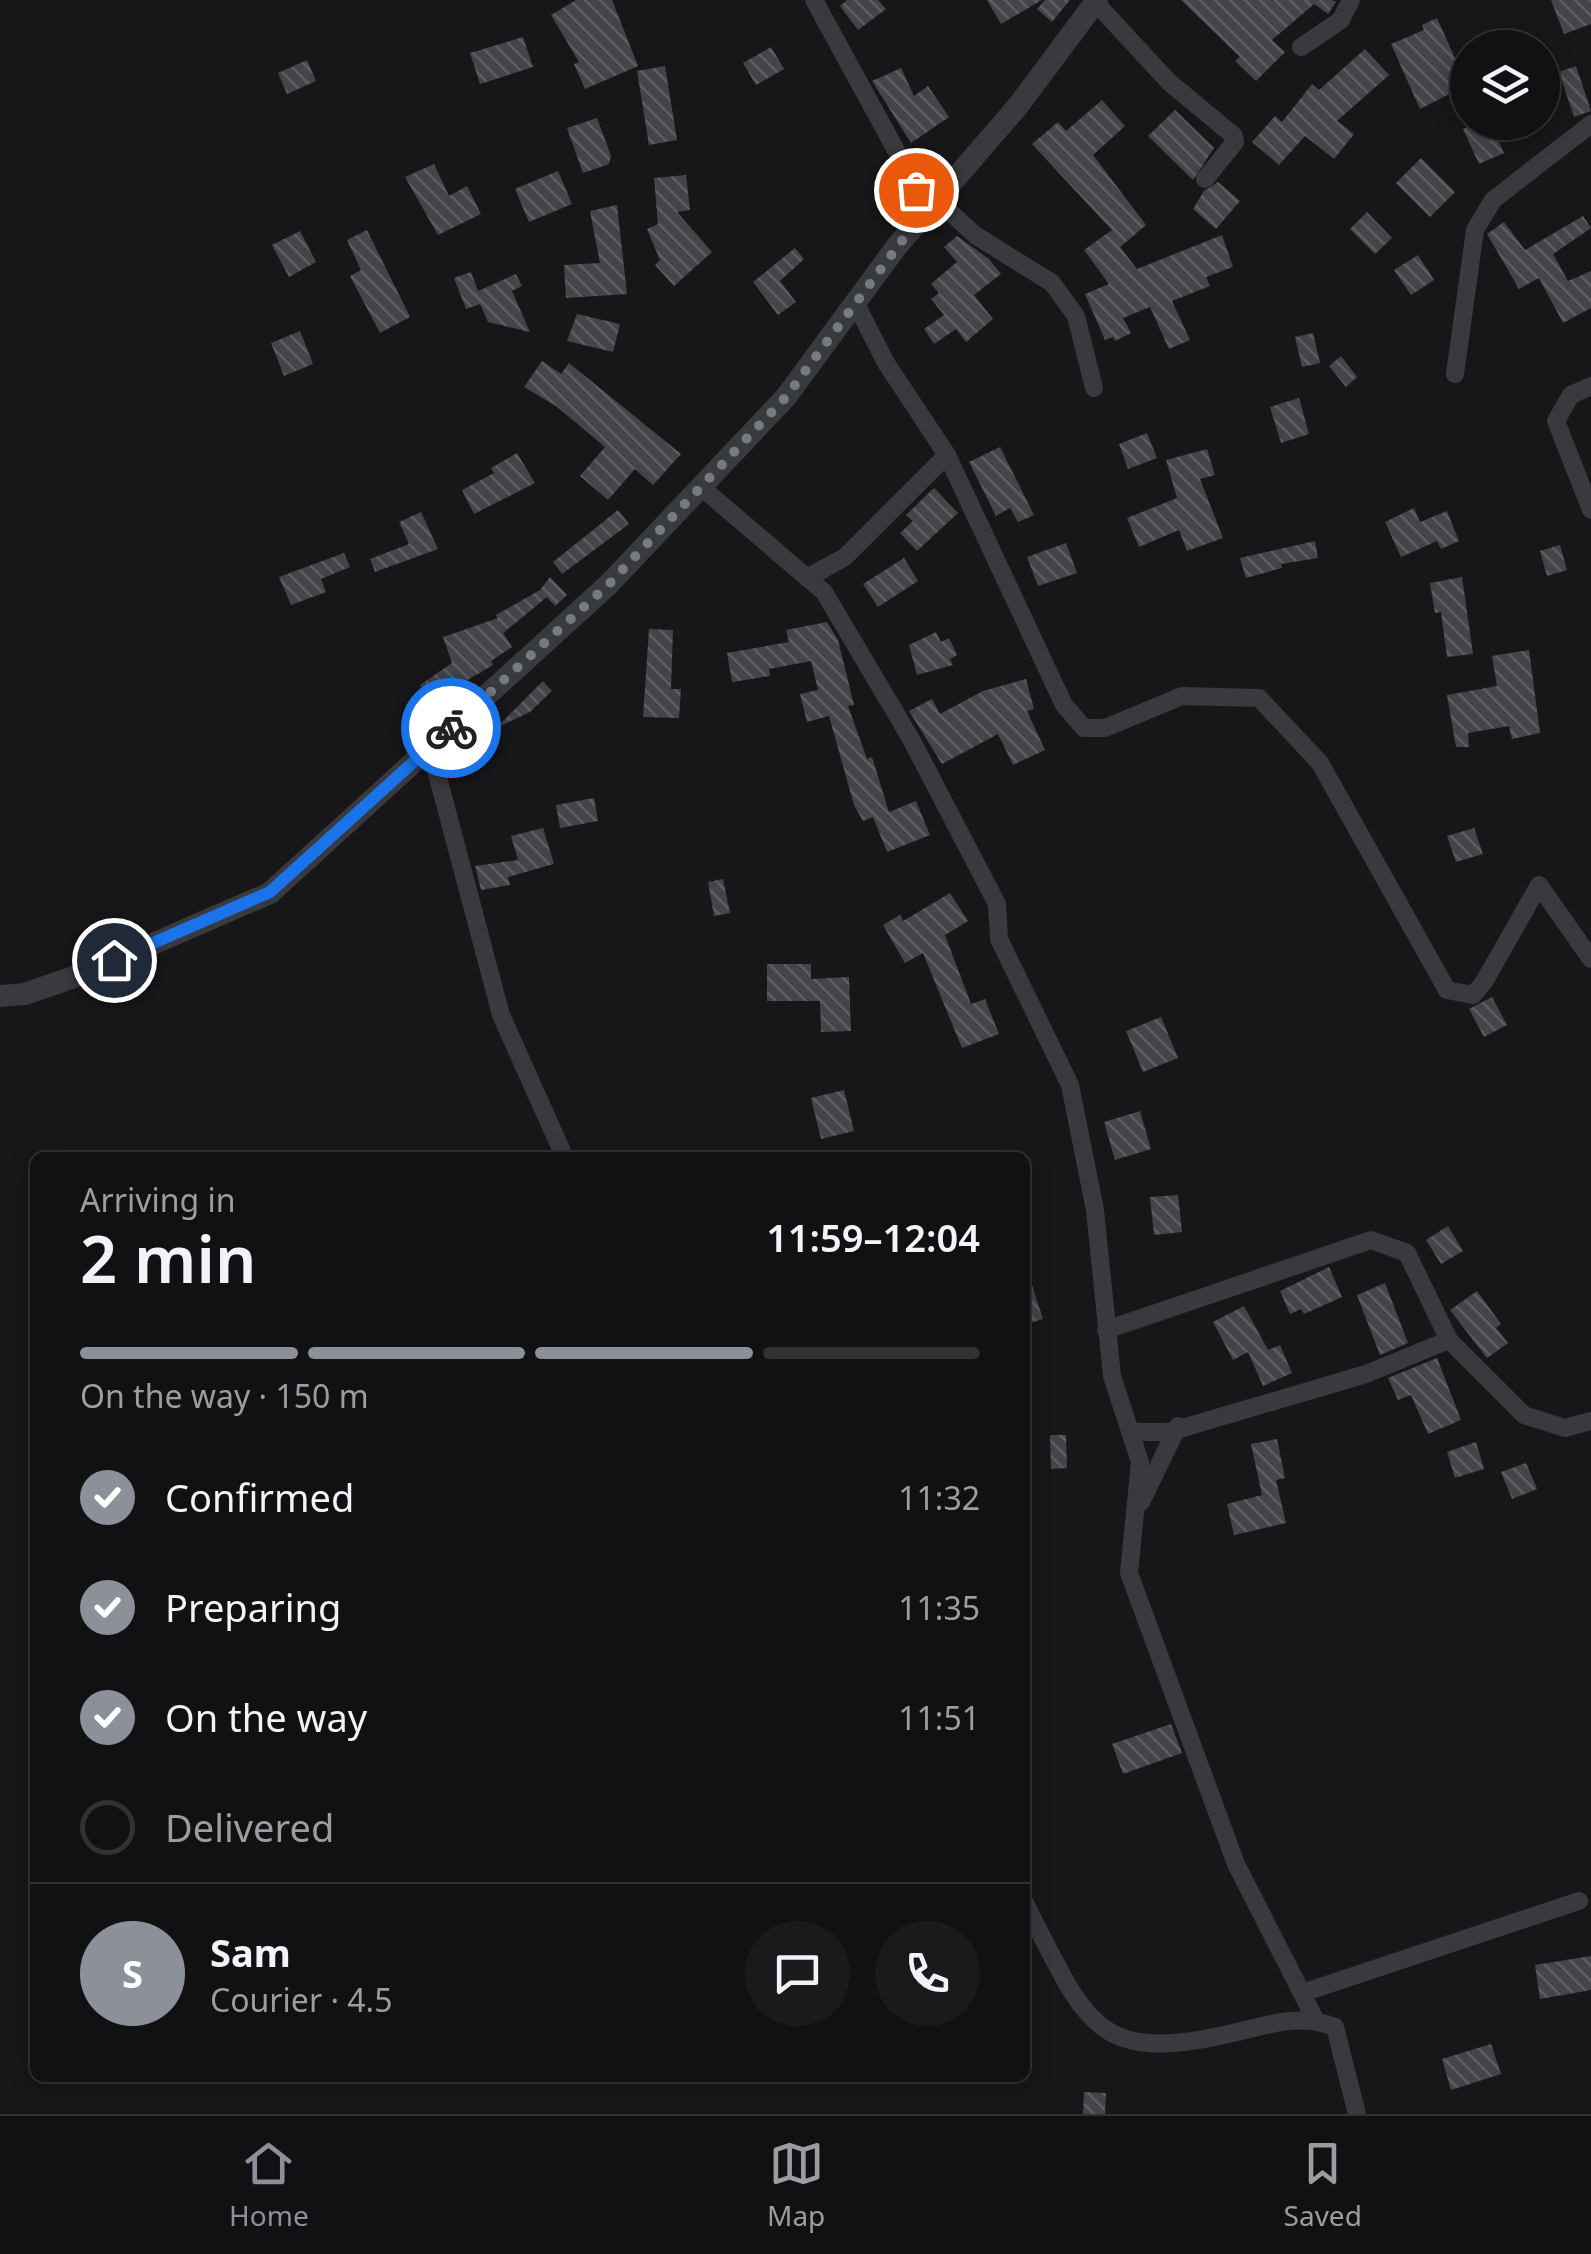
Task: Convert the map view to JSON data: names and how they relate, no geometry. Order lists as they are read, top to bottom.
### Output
{
  "page": {
    "heading": ["2 min", "Arriving in", "11:59–12:04"],
    "panel": ["Sam", "Courier · 4.5"],
    "bar": "On the way · 150 m",
    "list": [
      ["Confirmed", "11:32"],
      ["Preparing", "11:35"],
      ["On the way", "11:51"],
      "Delivered"
    ],
    "round": "S",
    "tabs": ["Home", "Map", "Saved"]
  }
}
